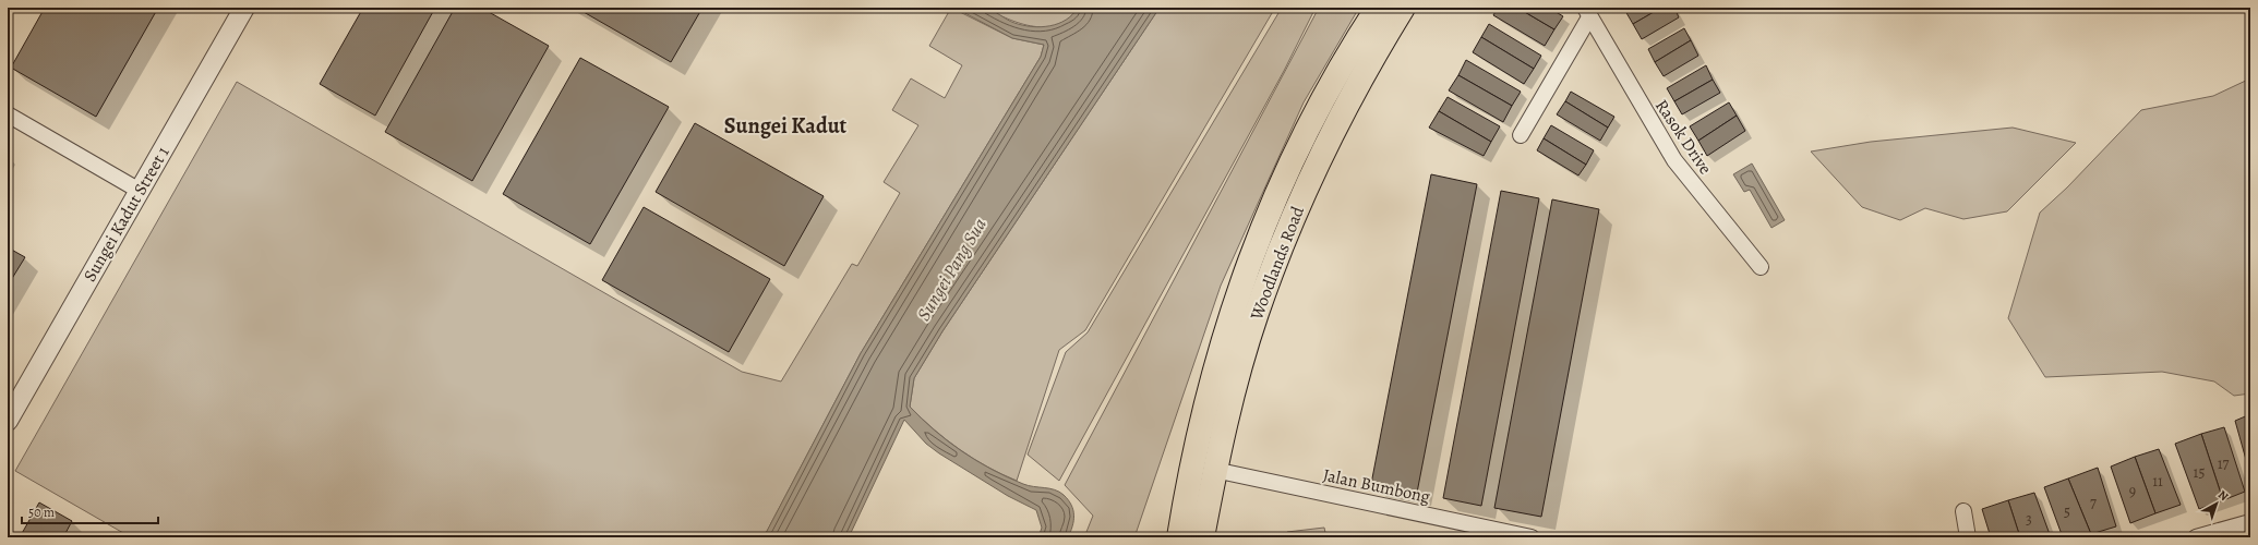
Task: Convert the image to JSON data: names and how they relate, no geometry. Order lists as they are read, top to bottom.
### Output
{
  "streets": {
    "main road": ["Woodlands Road"],
    "street": ["Rasok Drive", "Sungei Kadut Street 1", "Jalan Bumbong"]
  },
  "crossings": [
    ["Woodlands Road", "Jalan Bumbong"]
  ],
  "districts": ["Sungei Kadut"],
  "water": ["Sungei Pang Sua"],
  "house_numbers": [
    "17",
    "15",
    "11",
    "9",
    "7",
    "5",
    "3"
  ],
  "scale_bar": "50 m",
  "north": "top right"
}
